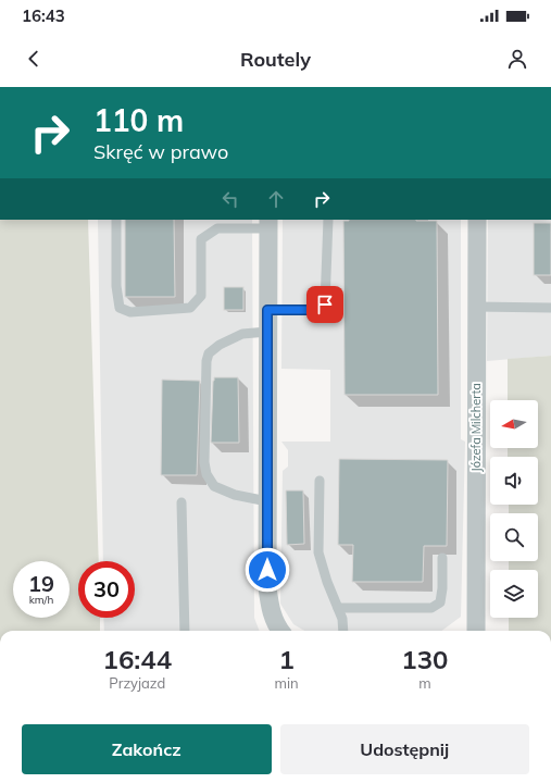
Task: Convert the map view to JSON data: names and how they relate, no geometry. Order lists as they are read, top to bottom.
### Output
{
  "streets": {
    "street": ["Józefa Milcherta"]
  },
  "north": "left",
  "page": {
    "status": "16:43",
    "header": "Routely",
    "turn": ["110 m", "Skręć w prawo"],
    "speed": "19 km/h",
    "limit": "30",
    "eta": [
      "16:44",
      "Przyjazd",
      "1",
      "min",
      "130",
      "m"
    ],
    "buttons": ["Zakończ", "Udostępnij"]
  }
}
